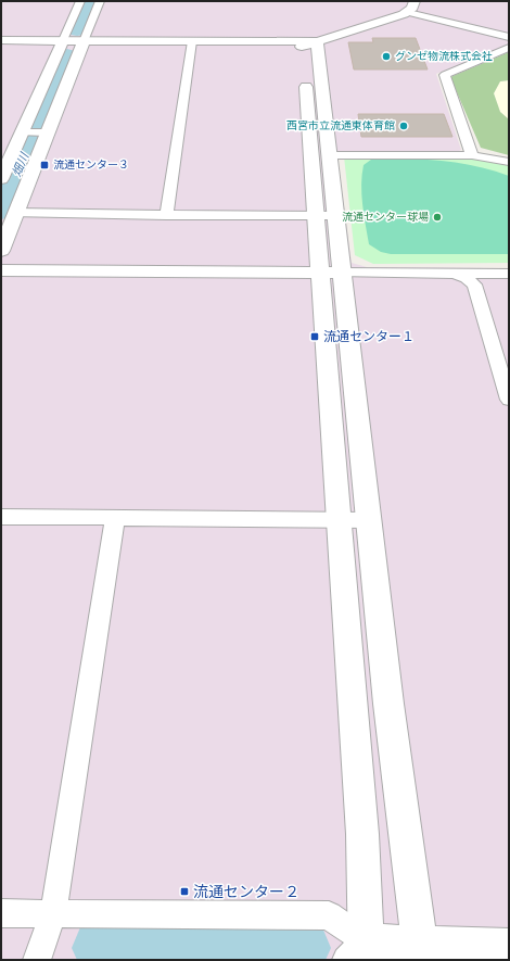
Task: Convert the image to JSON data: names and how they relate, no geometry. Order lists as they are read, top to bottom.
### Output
{
  "water": ["畑川"],
  "places": {
    "other": ["グンゼ物流株式会社", "西宮市立流通東体育館", "流通センター球場"],
    "transit": ["流通センター３", "流通センター１", "流通センター２"]
  }
}
